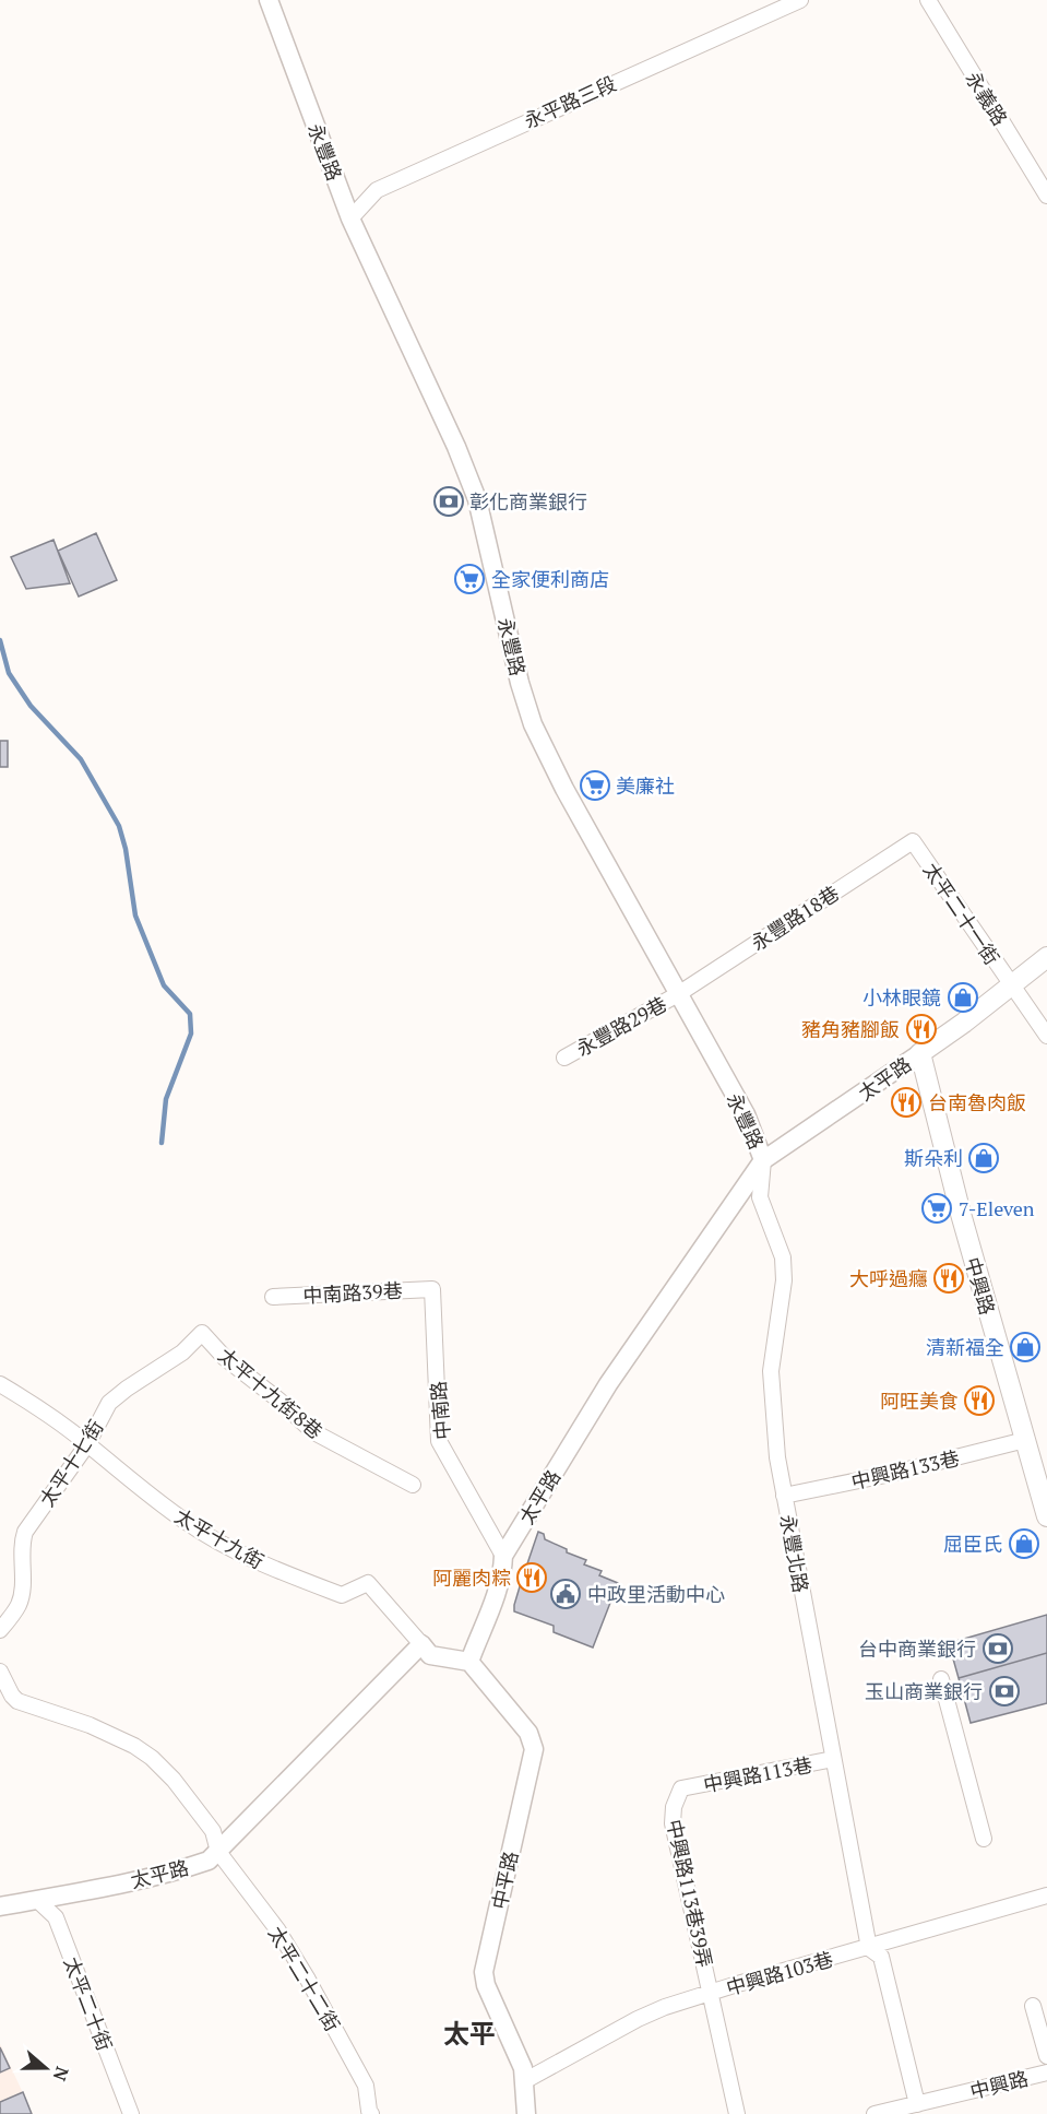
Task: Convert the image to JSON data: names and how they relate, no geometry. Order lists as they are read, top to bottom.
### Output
{
  "streets": {
    "main road": ["太平路", "中興路"],
    "street": [
      "永義路",
      "永平路三段",
      "永豐路",
      "太平二十一街",
      "永豐路18巷",
      "永豐路29巷",
      "中南路39巷",
      "太平十九街8巷",
      "中南路",
      "太平十七街",
      "中興路133巷",
      "太平十九街",
      "永豐北路",
      "中興路113巷",
      "中平路",
      "中興路113巷39弄",
      "中興路103巷",
      "太平二十二街",
      "太平二十街"
    ]
  },
  "crossings": [
    ["永平路三段", "永豐路"],
    ["永豐路", "永豐路18巷"],
    ["永豐路", "永豐路29巷"],
    ["永豐路", "太平路"],
    ["永豐路", "永豐北路"],
    ["太平二十一街", "永豐路18巷"],
    ["太平二十一街", "太平路"],
    ["永豐路18巷", "永豐路29巷"],
    ["太平路", "中興路"],
    ["太平路", "中南路"],
    ["太平路", "太平十九街"],
    ["太平路", "永豐北路"],
    ["太平路", "中平路"],
    ["太平路", "太平二十二街"],
    ["太平路", "太平二十街"],
    ["中興路", "中興路133巷"],
    ["中南路39巷", "中南路"],
    ["太平十九街8巷", "太平十七街"],
    ["太平十七街", "太平十九街"],
    ["中興路133巷", "永豐北路"],
    ["永豐北路", "中興路113巷"],
    ["永豐北路", "中興路103巷"],
    ["中興路113巷", "中興路113巷39弄"],
    ["中平路", "中興路103巷"],
    ["中興路113巷39弄", "中興路103巷"]
  ],
  "districts": ["太平"],
  "places": {
    "bank": ["彰化商業銀行", "台中商業銀行", "玉山商業銀行"],
    "supermarket": ["全家便利商店", "美廉社", "7-Eleven"],
    "shop": [
      "小林眼鏡",
      "斯朵利",
      "清新福全",
      "屈臣氏"
    ],
    "restaurant": [
      "豬角豬腳飯",
      "台南魯肉飯",
      "大呼過癮",
      "阿旺美食",
      "阿麗肉粽"
    ],
    "public building": ["中政里活動中心"]
  },
  "north": "right"
}
